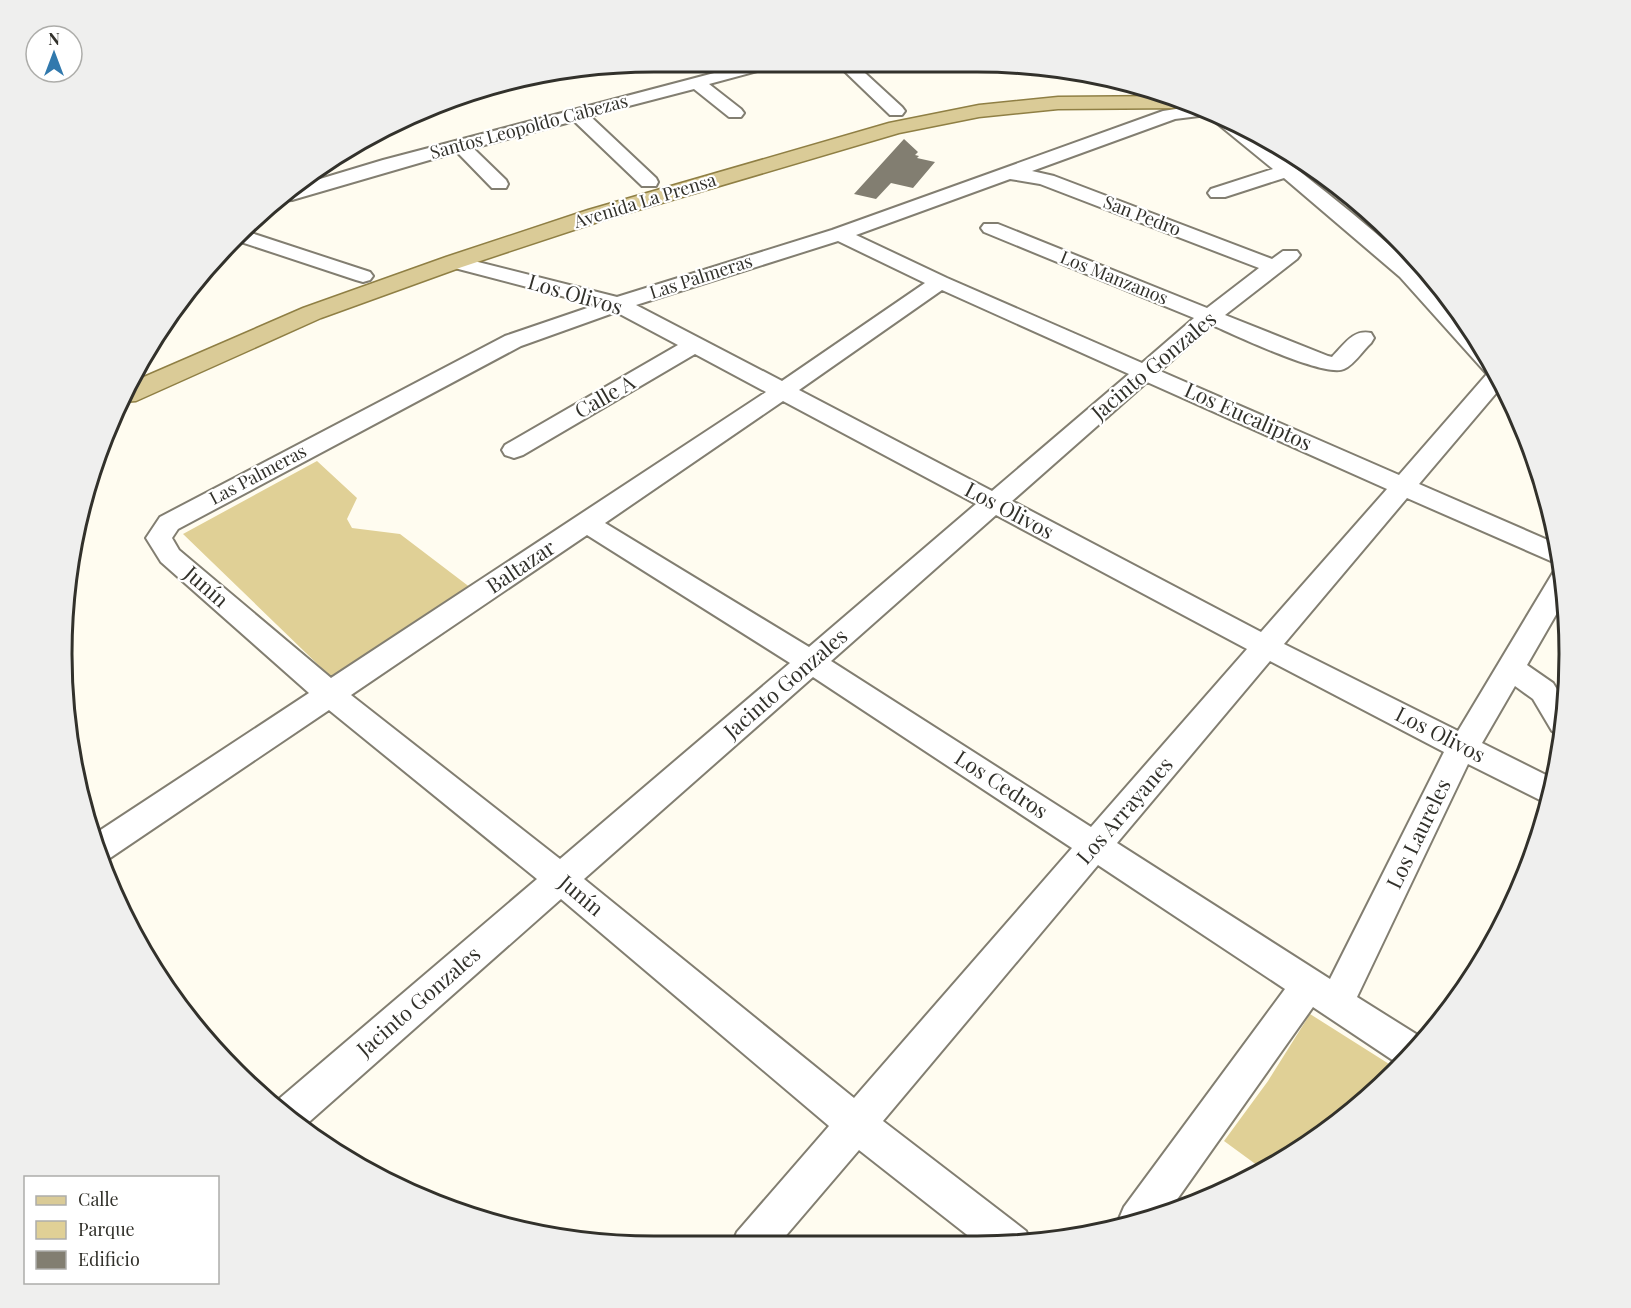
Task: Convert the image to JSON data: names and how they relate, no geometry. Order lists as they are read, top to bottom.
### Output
{
  "streets": {
    "main road": ["Avenida La Prensa"],
    "street": [
      "Santos Leopoldo Cabezas",
      "San Pedro",
      "Las Palmeras",
      "Los Manzanos",
      "Los Olivos",
      "Jacinto Gonzales",
      "Calle A",
      "Los Eucaliptos",
      "Baltazar",
      "Junín",
      "Los Cedros",
      "Los Arrayanes",
      "Los Laureles"
    ]
  },
  "crossings": [
    ["Avenida La Prensa", "Los Olivos"],
    ["San Pedro", "Las Palmeras"],
    ["San Pedro", "Jacinto Gonzales"],
    ["Las Palmeras", "Los Olivos"],
    ["Las Palmeras", "Los Eucaliptos"],
    ["Las Palmeras", "Junín"],
    ["Los Manzanos", "Jacinto Gonzales"],
    ["Los Olivos", "Jacinto Gonzales"],
    ["Los Olivos", "Calle A"],
    ["Los Olivos", "Baltazar"],
    ["Los Olivos", "Los Arrayanes"],
    ["Los Olivos", "Los Laureles"],
    ["Jacinto Gonzales", "Los Eucaliptos"],
    ["Jacinto Gonzales", "Junín"],
    ["Jacinto Gonzales", "Los Cedros"],
    ["Los Eucaliptos", "Baltazar"],
    ["Los Eucaliptos", "Los Arrayanes"],
    ["Baltazar", "Junín"],
    ["Baltazar", "Los Cedros"],
    ["Junín", "Los Arrayanes"],
    ["Los Cedros", "Los Arrayanes"],
    ["Los Cedros", "Los Laureles"]
  ],
  "legend": ["Calle", "Parque", "Edificio"],
  "north": "top"
}
